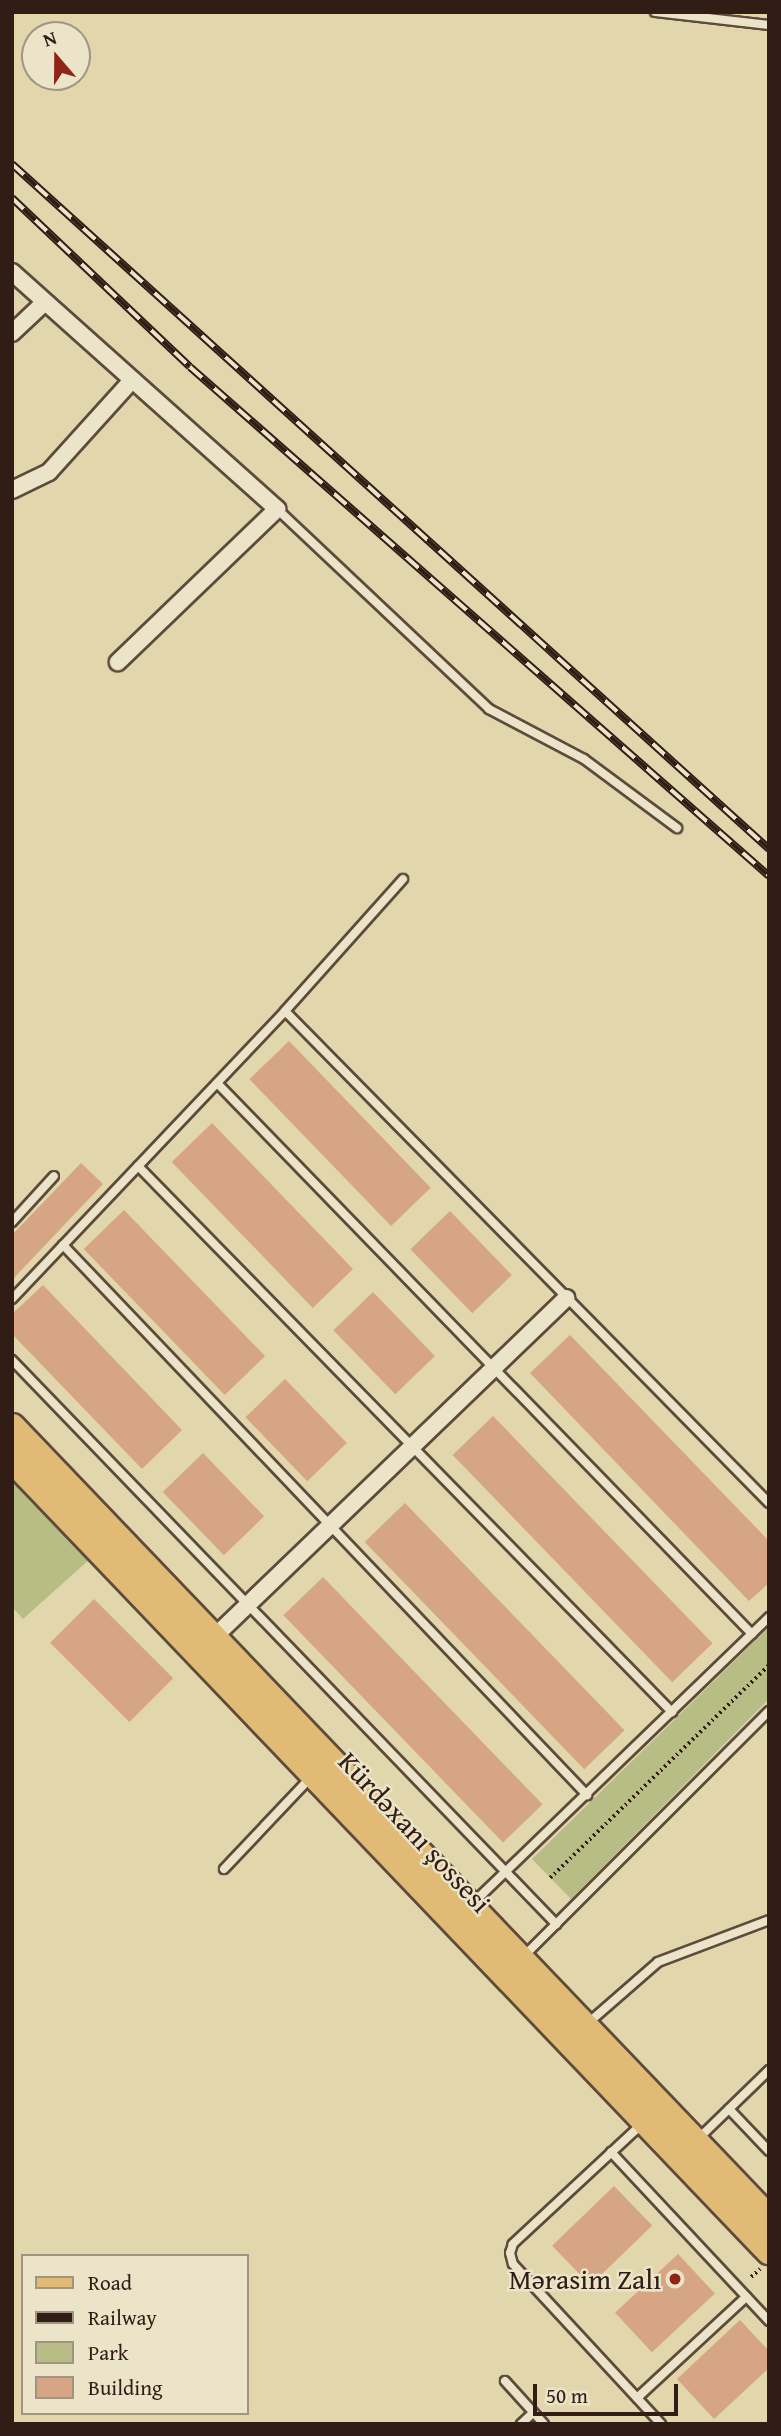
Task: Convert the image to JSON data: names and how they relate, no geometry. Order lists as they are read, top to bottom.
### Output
{
  "streets": {
    "main road": ["Kürdəxanı şossesi"]
  },
  "places": ["Mərasim Zalı"],
  "legend": [
    "Road",
    "Railway",
    "Park",
    "Building"
  ],
  "scale_bar": "50 m",
  "north": "top"
}
